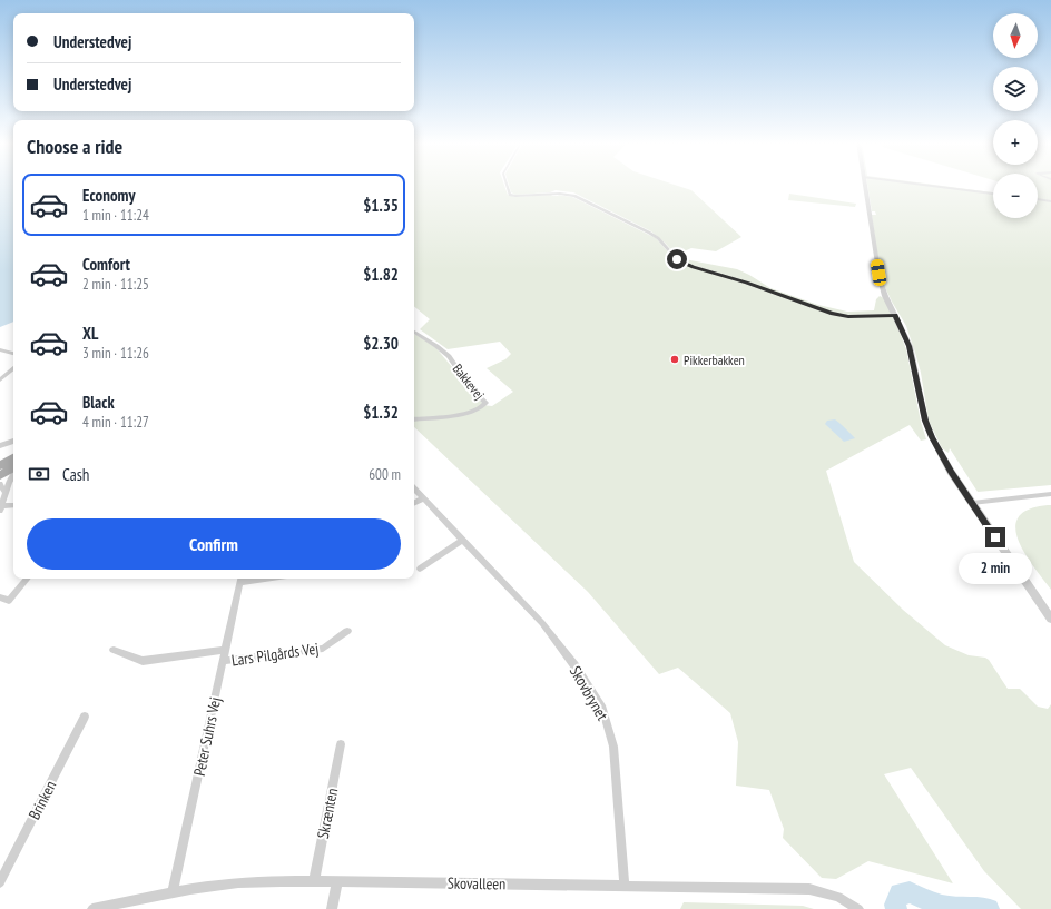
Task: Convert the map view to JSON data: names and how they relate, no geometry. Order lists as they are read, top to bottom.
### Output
{
  "streets": {
    "street": [
      "Bakkevej",
      "Lars Pilgårds Vej",
      "Skovbrynet",
      "Peter Suhrs Vej",
      "Brinken",
      "Skrænten",
      "Skovalleen"
    ]
  },
  "crossings": [
    ["Lars Pilgårds Vej", "Peter Suhrs Vej"],
    ["Skovbrynet", "Skovalleen"],
    ["Peter Suhrs Vej", "Skovalleen"],
    ["Skrænten", "Skovalleen"]
  ],
  "places": ["Pikkerbakken"],
  "north": "bottom",
  "page": {
    "map_buttons": ["+", "−"],
    "banner": ["Understedvej", "Understedvej"],
    "heading": "Choose a ride",
    "list": [
      {
        "name": "Economy",
        "note": "1 min · 11:24",
        "value": "$1.35"
      },
      {
        "name": "Comfort",
        "note": "2 min · 11:25",
        "value": "$1.82"
      },
      {
        "name": "XL",
        "note": "3 min · 11:26",
        "value": "$2.30"
      },
      {
        "name": "Black",
        "note": "4 min · 11:27",
        "value": "$1.32"
      }
    ],
    "pay": ["Cash", "600 m"],
    "buttons": "Confirm",
    "bubble": "2 min"
  }
}
